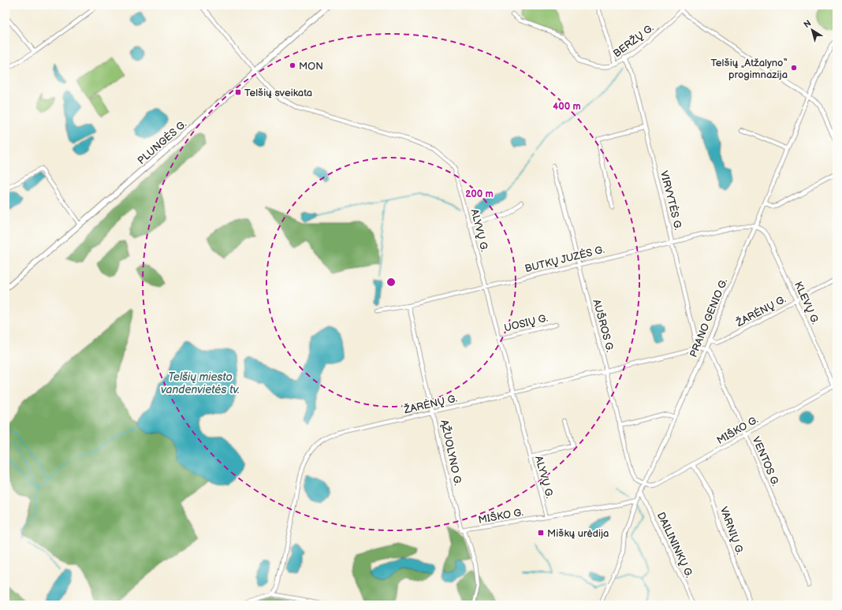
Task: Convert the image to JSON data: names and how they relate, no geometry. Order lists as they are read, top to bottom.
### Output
{
  "streets": {
    "main road": ["PLUNGĖS G."],
    "street": [
      "BERŽŲ G.",
      "VIRVYTĖS G.",
      "ALYVŲ G.",
      "BUTKŲ JUZĖS G.",
      "KLEVŲ G.",
      "ŽARĖNŲ G.",
      "PRANO GENIO G.",
      "UOSIŲ G.",
      "AUŠROS G.",
      "MIŠKO G.",
      "ĄŽUOLYNO G.",
      "VENTOS G.",
      "VARNIŲ G.",
      "DAILININKŲ G."
    ]
  },
  "crossings": [
    ["BERŽŲ G.", "VIRVYTĖS G."],
    ["PLUNGĖS G.", "ALYVŲ G."],
    ["VIRVYTĖS G.", "BUTKŲ JUZĖS G."],
    ["VIRVYTĖS G.", "ŽARĖNŲ G."],
    ["ALYVŲ G.", "BUTKŲ JUZĖS G."],
    ["ALYVŲ G.", "ŽARĖNŲ G."],
    ["ALYVŲ G.", "UOSIŲ G."],
    ["ALYVŲ G.", "MIŠKO G."],
    ["BUTKŲ JUZĖS G.", "KLEVŲ G."],
    ["BUTKŲ JUZĖS G.", "PRANO GENIO G."],
    ["BUTKŲ JUZĖS G.", "AUŠROS G."],
    ["BUTKŲ JUZĖS G.", "ĄŽUOLYNO G."],
    ["KLEVŲ G.", "ŽARĖNŲ G."],
    ["KLEVŲ G.", "PRANO GENIO G."],
    ["KLEVŲ G.", "MIŠKO G."],
    ["ŽARĖNŲ G.", "PRANO GENIO G."],
    ["ŽARĖNŲ G.", "AUŠROS G."],
    ["ŽARĖNŲ G.", "ĄŽUOLYNO G."],
    ["ŽARĖNŲ G.", "VENTOS G."],
    ["PRANO GENIO G.", "AUŠROS G."],
    ["PRANO GENIO G.", "MIŠKO G."],
    ["PRANO GENIO G.", "VENTOS G."],
    ["PRANO GENIO G.", "DAILININKŲ G."],
    ["AUŠROS G.", "MIŠKO G."],
    ["MIŠKO G.", "ĄŽUOLYNO G."],
    ["MIŠKO G.", "VENTOS G."],
    ["MIŠKO G.", "VARNIŲ G."]
  ],
  "water": ["Telšių miesto vandenvietės tv."],
  "places": {
    "other": ["MON", "Telšių „Atžalyno“ progimnazija"],
    "transit": ["Telšių sveikata", "Miškų urėdija"]
  },
  "north": "top left",
  "rings": ["400 m", "200 m"]
}
